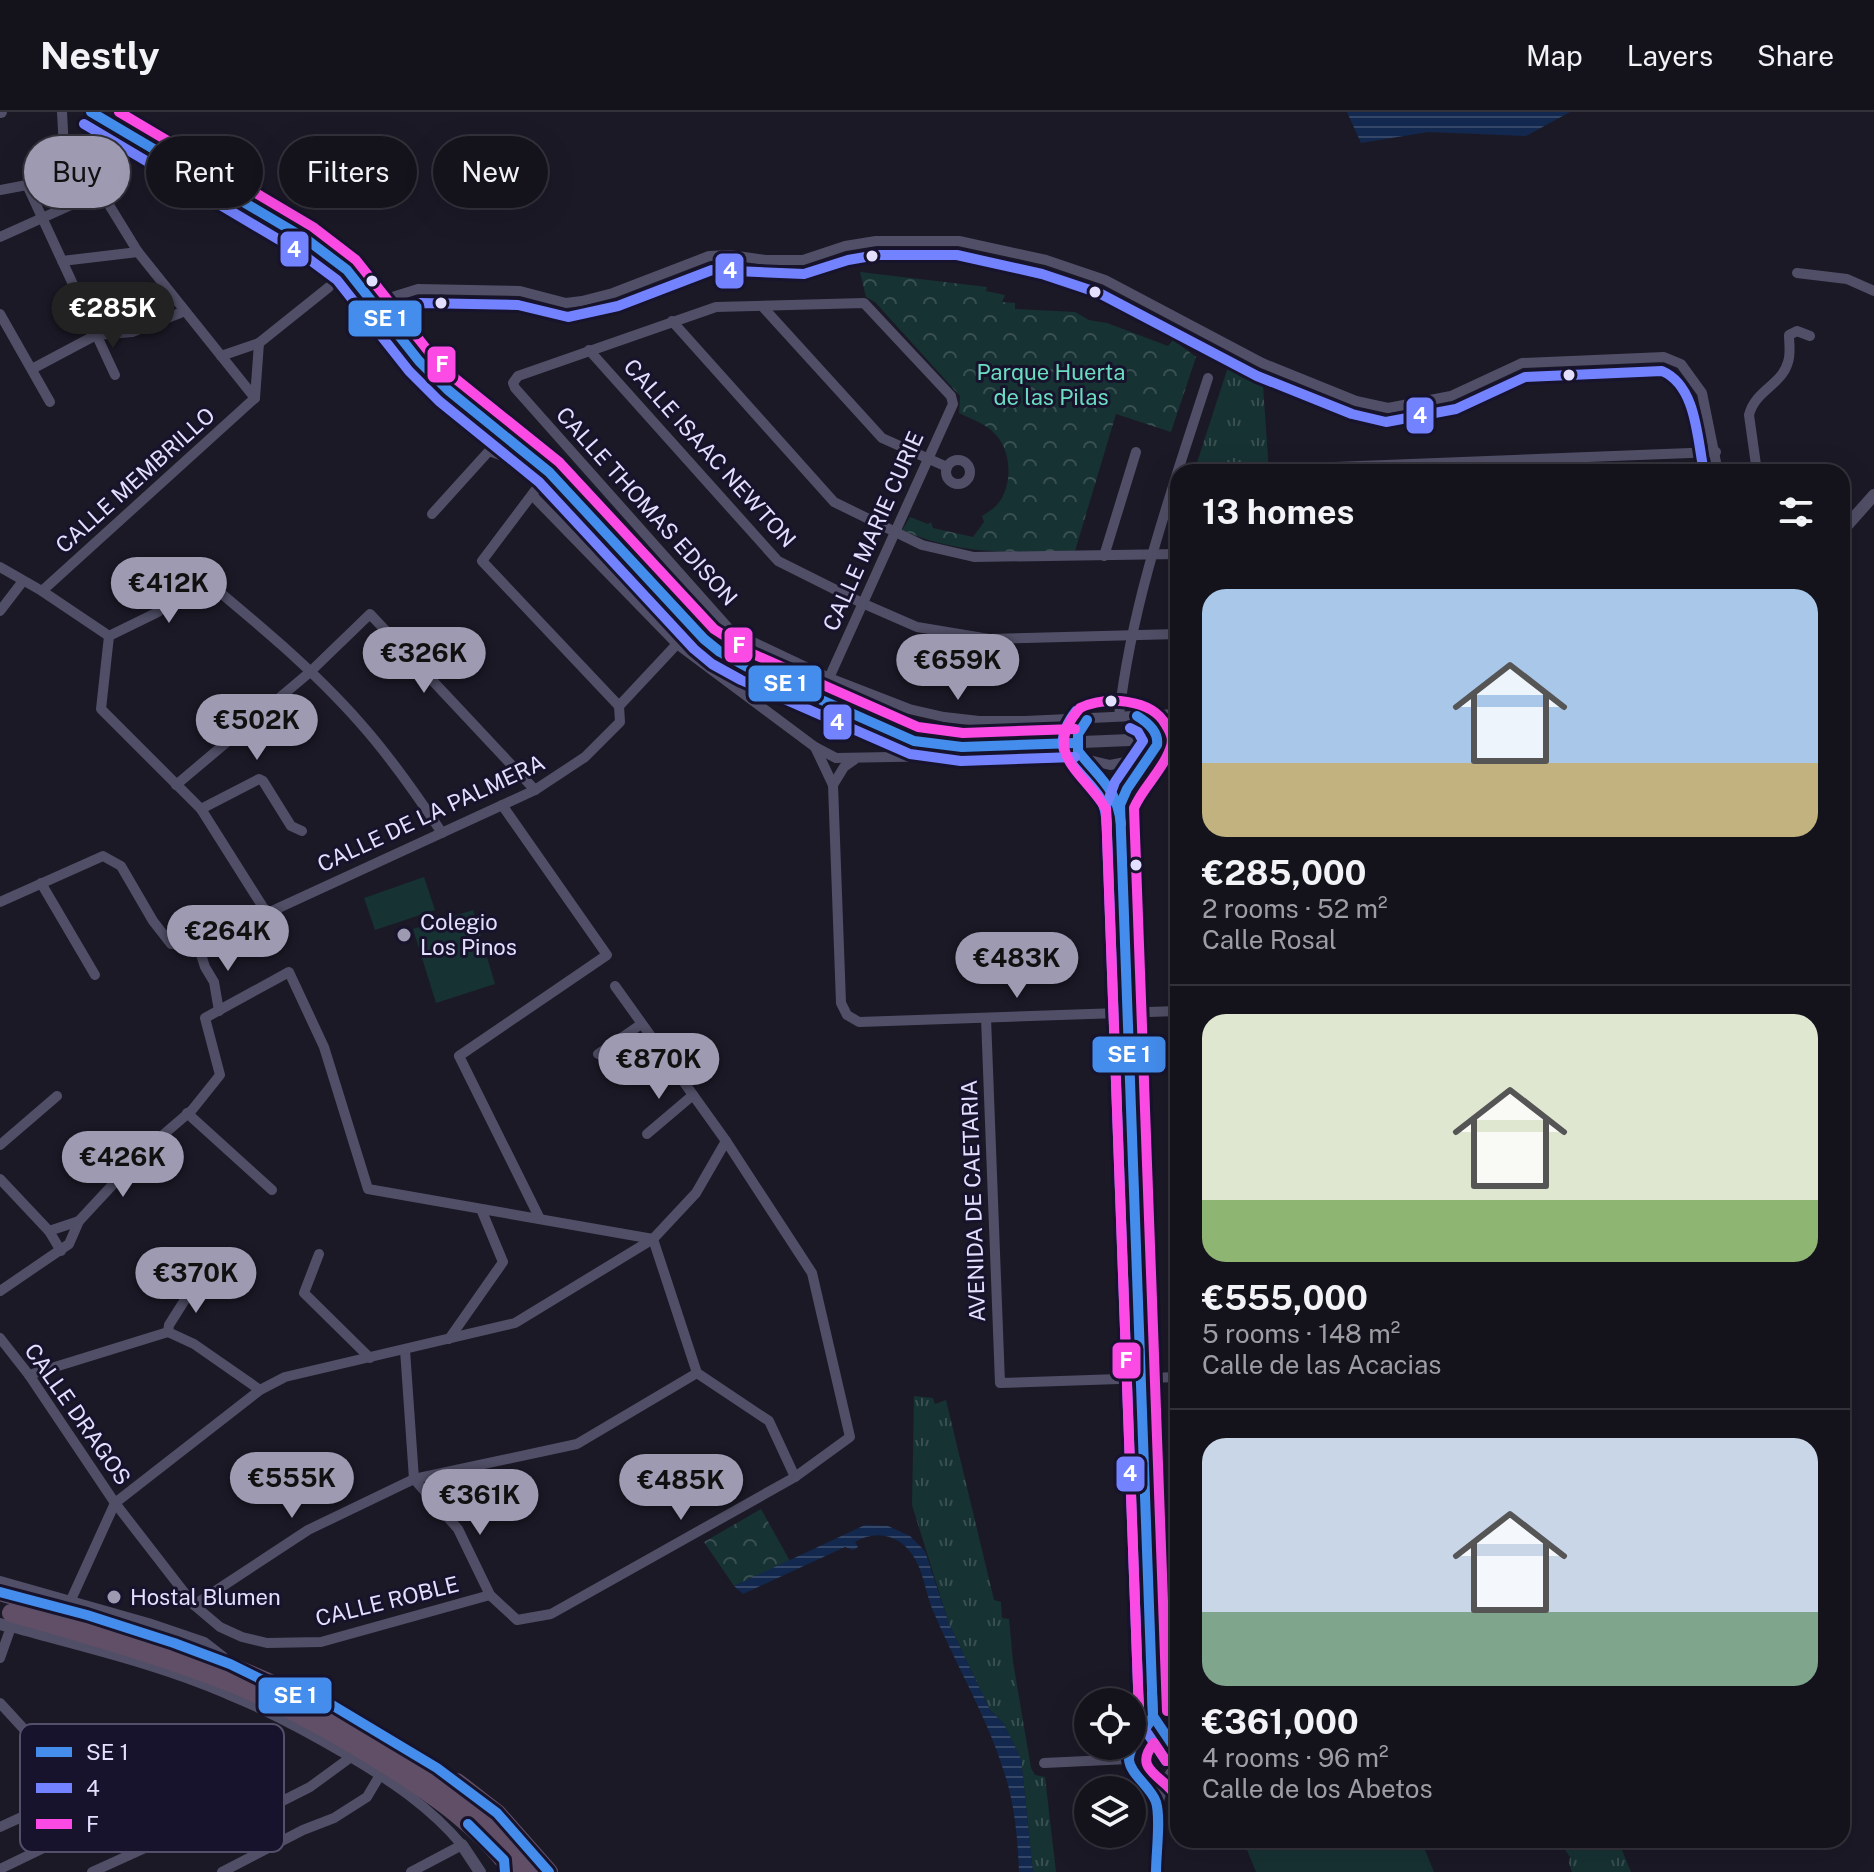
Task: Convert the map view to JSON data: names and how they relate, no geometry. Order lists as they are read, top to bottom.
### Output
{
  "streets": {
    "street": [
      "CALLE ISAAC NEWTON",
      "CALLE MEMBRILLO",
      "CALLE THOMAS EDISON",
      "CALLE MARIE CURIE",
      "CALLE DE LA PALMERA",
      "AVENIDA DE CAETARIA",
      "CALLE DRAGOS",
      "CALLE ROBLE"
    ]
  },
  "crossings": [
    ["CALLE ISAAC NEWTON", "CALLE THOMAS EDISON"],
    ["CALLE ISAAC NEWTON", "CALLE MARIE CURIE"],
    ["CALLE THOMAS EDISON", "CALLE MARIE CURIE"],
    ["CALLE DRAGOS", "CALLE ROBLE"]
  ],
  "parks": ["Parque Huerta de las Pilas"],
  "places": ["Colegio Los Pinos", "Hostal Blumen"],
  "lines": ["transit line F", "transit line 4"],
  "legend": ["SE 1", "4", "F"],
  "page": {
    "header": "Nestly",
    "nav": ["Map", "Layers", "Share"],
    "chip": [
      "Buy",
      "Rent",
      "Filters",
      "New"
    ],
    "price": [
      "€285K",
      "€412K",
      "€326K",
      "€659K",
      "€502K",
      "€264K",
      "€483K",
      "€870K",
      "€426K",
      "€370K",
      "€555K",
      "€485K",
      "€361K"
    ],
    "heading": "13 homes",
    "list": [
      {
        "name": "€285,000",
        "note": "2 rooms · 52 m² · Calle Rosal"
      },
      {
        "name": "€555,000",
        "note": "5 rooms · 148 m² · Calle de las Acacias"
      },
      {
        "name": "€361,000",
        "note": "4 rooms · 96 m² · Calle de los Abetos"
      }
    ]
  }
}
